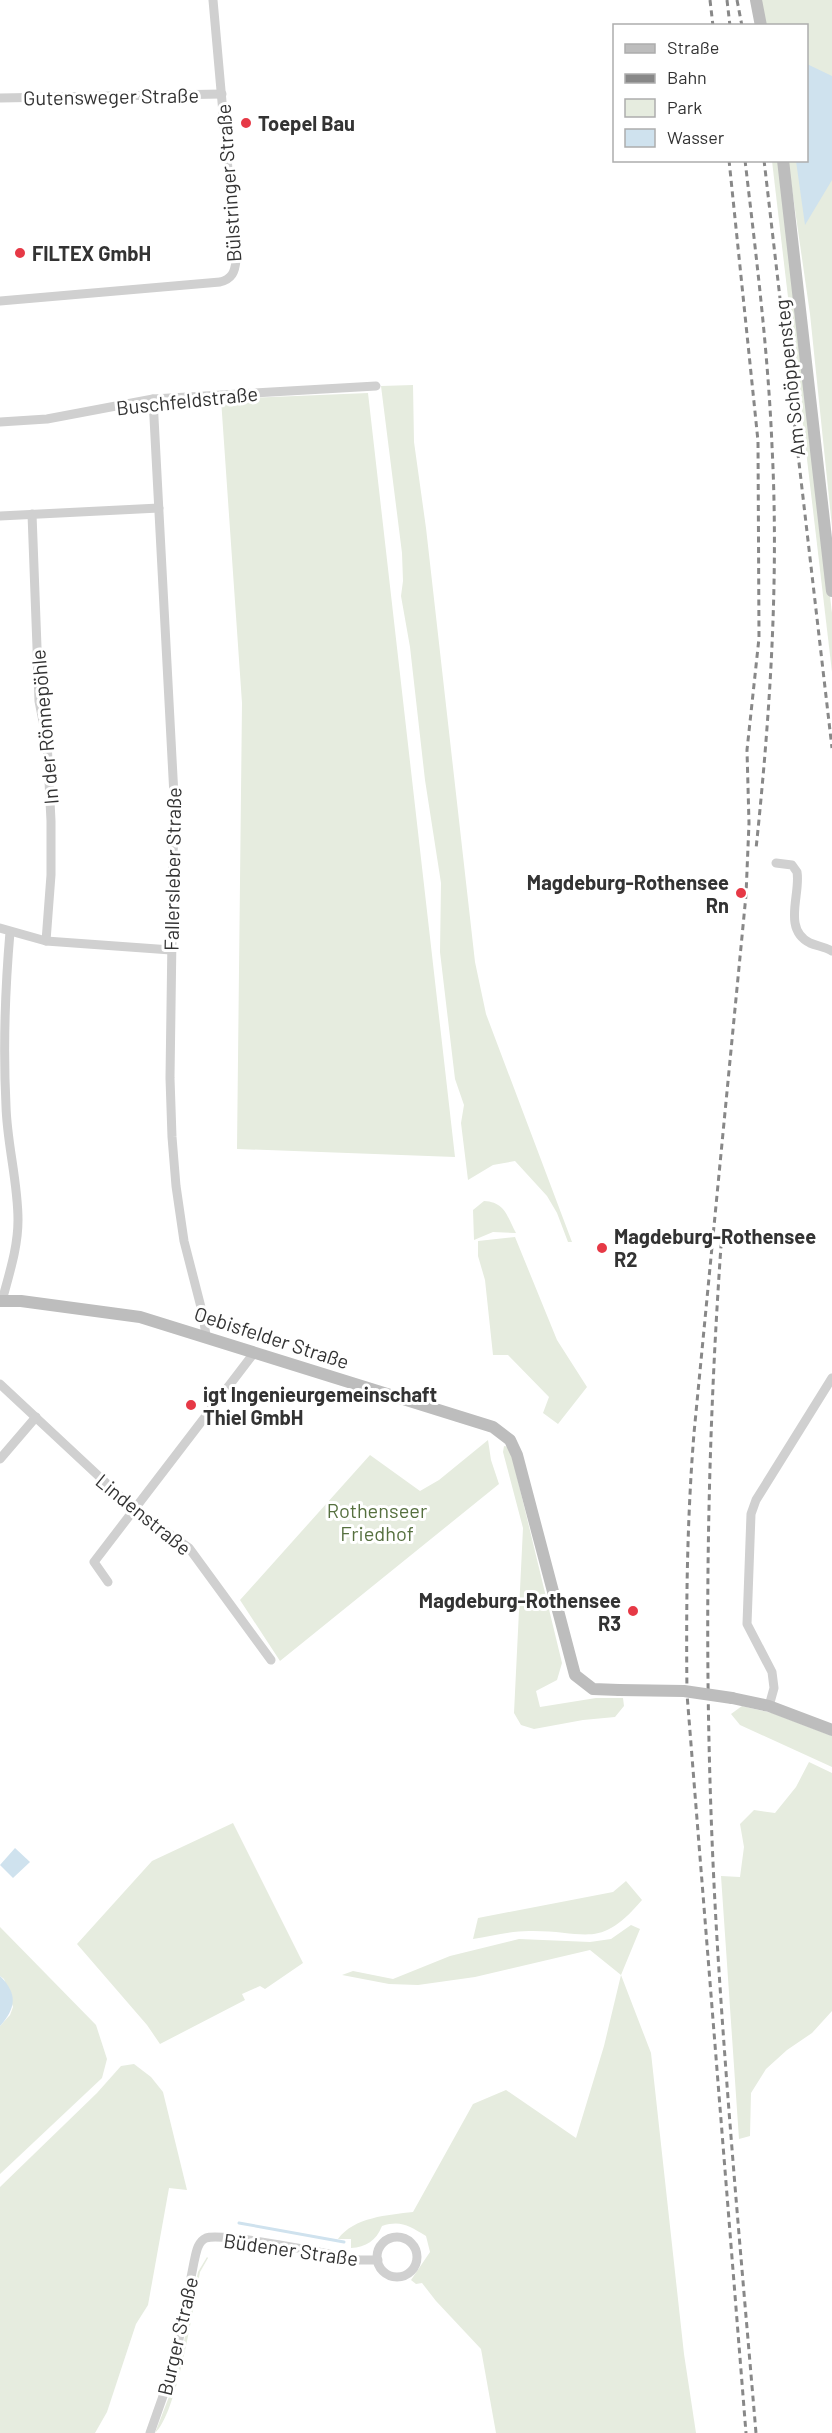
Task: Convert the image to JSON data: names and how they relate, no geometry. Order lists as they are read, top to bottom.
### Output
{
  "streets": {
    "street": [
      "Gutensweger Straße",
      "Bülstringer Straße",
      "Am Schöppensteg",
      "Buschfeldstraße",
      "In der Rönnepöhle",
      "Fallersleber Straße",
      "Oebisfelder Straße",
      "Lindenstraße",
      "Büdener Straße",
      "Burger Straße"
    ]
  },
  "crossings": [
    ["Gutensweger Straße", "Bülstringer Straße"],
    ["Buschfeldstraße", "Fallersleber Straße"],
    ["Fallersleber Straße", "Oebisfelder Straße"],
    ["Büdener Straße", "Burger Straße"]
  ],
  "parks": ["Rothenseer Friedhof"],
  "places": [
    "Toepel Bau",
    "FILTEX GmbH",
    "Magdeburg-Rothensee Rn",
    "Magdeburg-Rothensee R2",
    "igt Ingenieurgemeinschaft Thiel GmbH",
    "Magdeburg-Rothensee R3"
  ],
  "legend": [
    "Straße",
    "Bahn",
    "Park",
    "Wasser"
  ]
}
